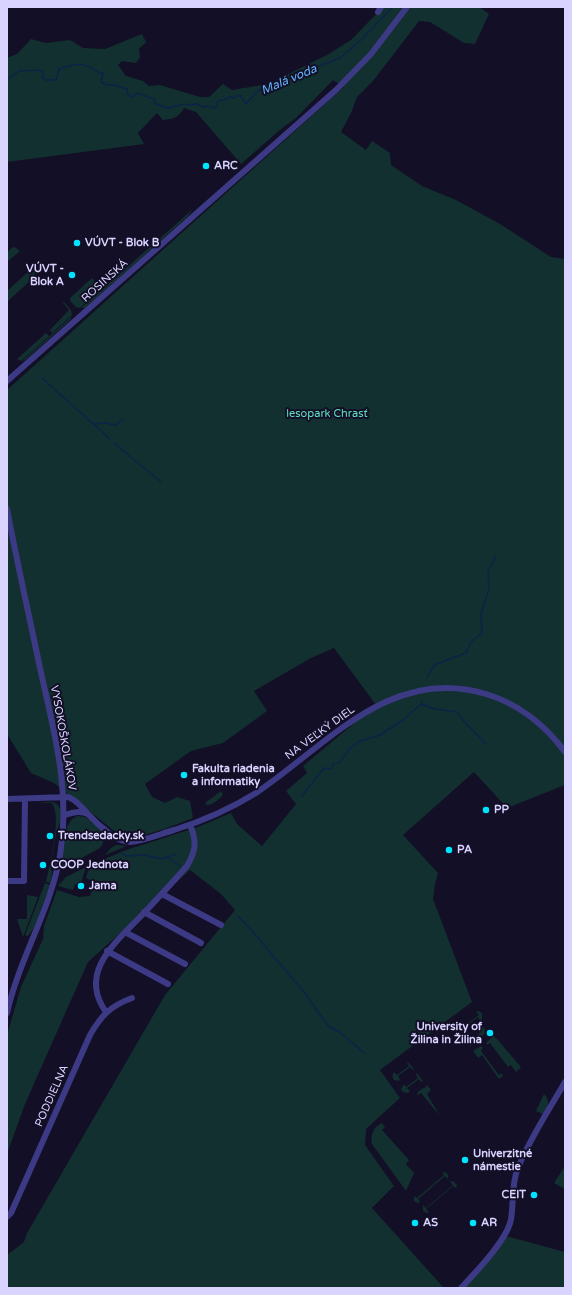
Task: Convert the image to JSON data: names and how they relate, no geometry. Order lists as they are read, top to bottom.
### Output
{
  "streets": {
    "street": [
      "ROSINSKÁ",
      "NA VEĽKÝ DIEL",
      "VYSOKOŠKOLÁKOV",
      "PODDIELNA"
    ]
  },
  "crossings": [
    ["NA VEĽKÝ DIEL", "VYSOKOŠKOLÁKOV"]
  ],
  "water": ["Malá voda"],
  "parks": ["lesopark Chrasť"],
  "places": [
    "ARC",
    "VÚVT - Blok B",
    "VÚVT - Blok A",
    "Fakulta riadenia a informatiky",
    "PP",
    "Trendsedacky.sk",
    "PA",
    "COOP Jednota",
    "Jama",
    "University of Žilina in Žilina",
    "Univerzitné námestie",
    "CEIT",
    "AS",
    "AR"
  ]
}
